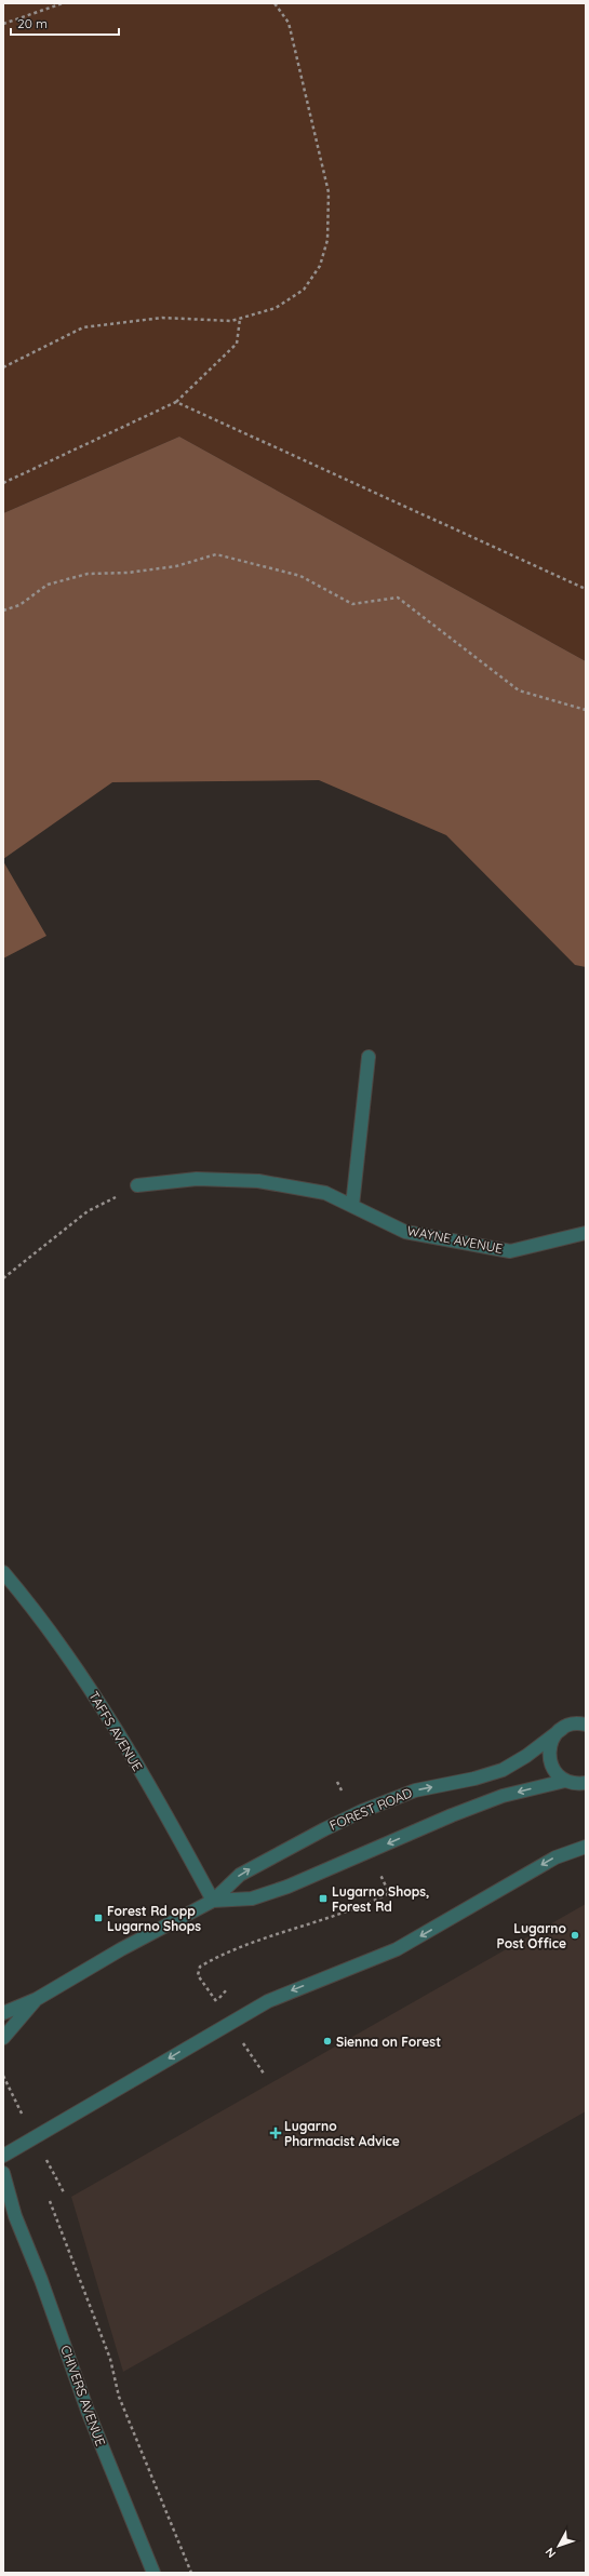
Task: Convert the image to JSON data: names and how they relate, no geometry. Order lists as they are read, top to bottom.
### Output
{
  "streets": {
    "street": [
      "WAYNE AVENUE",
      "TAFFS AVENUE",
      "FOREST ROAD",
      "CHIVERS AVENUE"
    ]
  },
  "crossings": [
    ["TAFFS AVENUE", "FOREST ROAD"]
  ],
  "places": {
    "transit": ["Lugarno Shops, Forest Rd", "Forest Rd opp Lugarno Shops"],
    "other": ["Lugarno Post Office", "Sienna on Forest"],
    "health": ["Lugarno Pharmacist Advice"]
  },
  "scale_bar": "20 m",
  "north": "bottom left"
}
